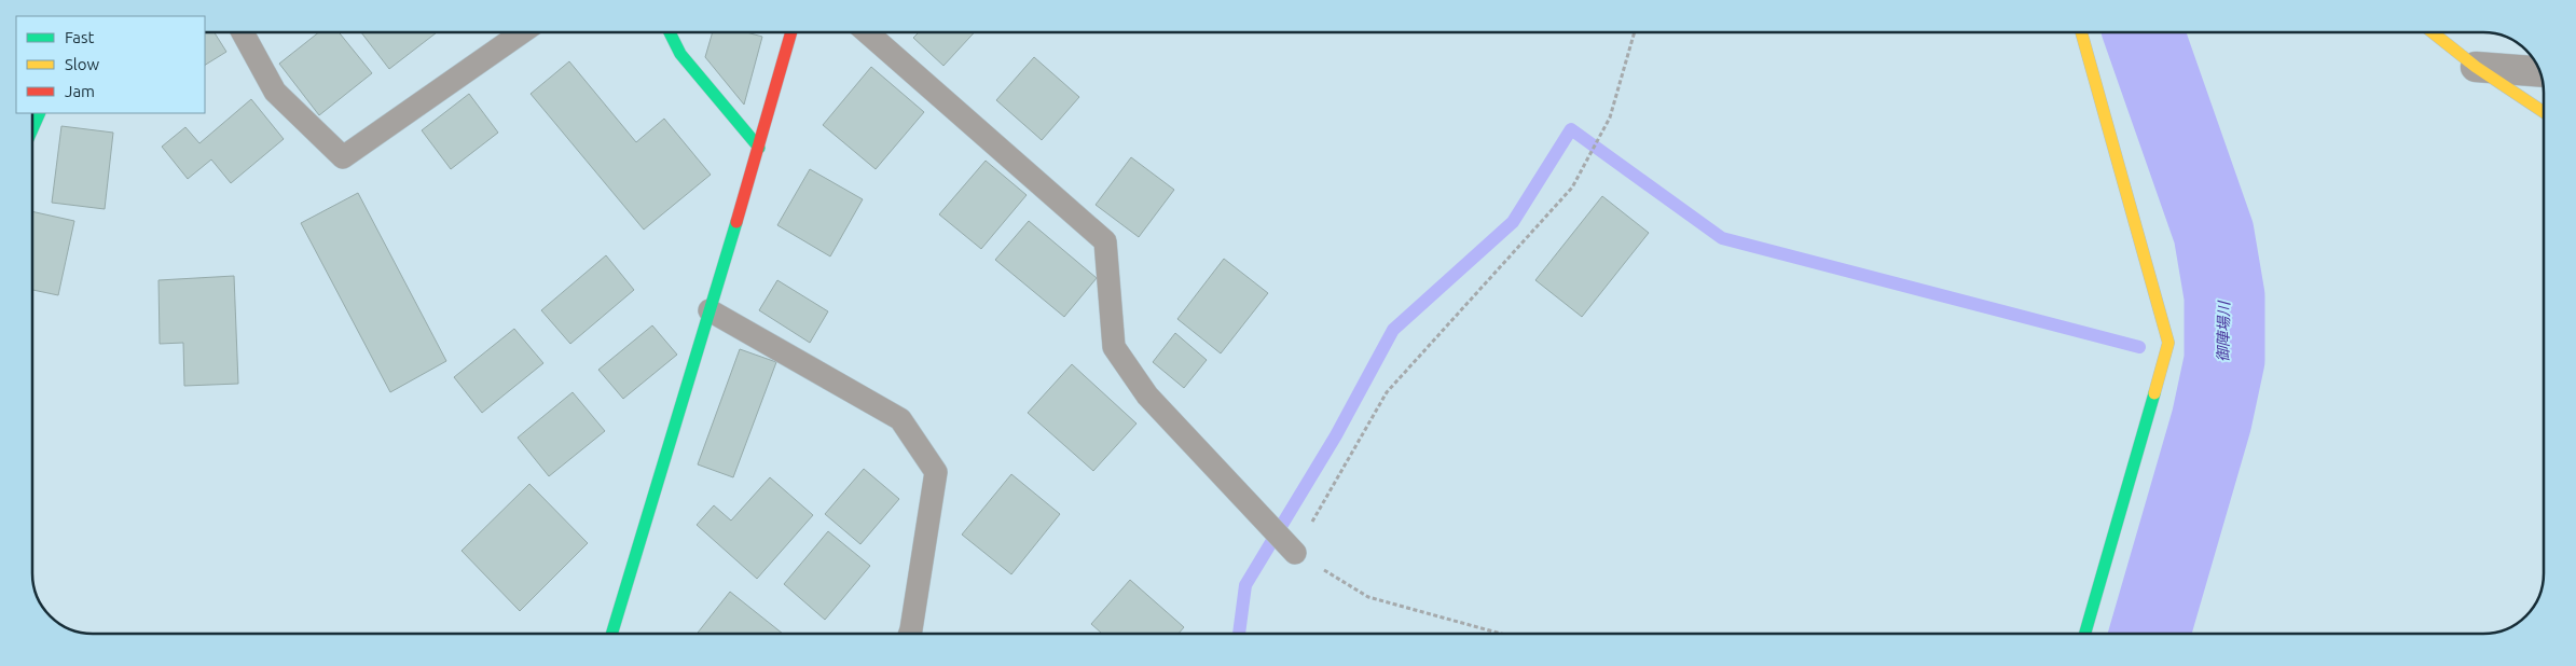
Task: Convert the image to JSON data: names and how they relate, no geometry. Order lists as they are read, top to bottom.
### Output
{
  "water": ["御陣場川"],
  "legend": ["Fast", "Slow", "Jam"]
}
